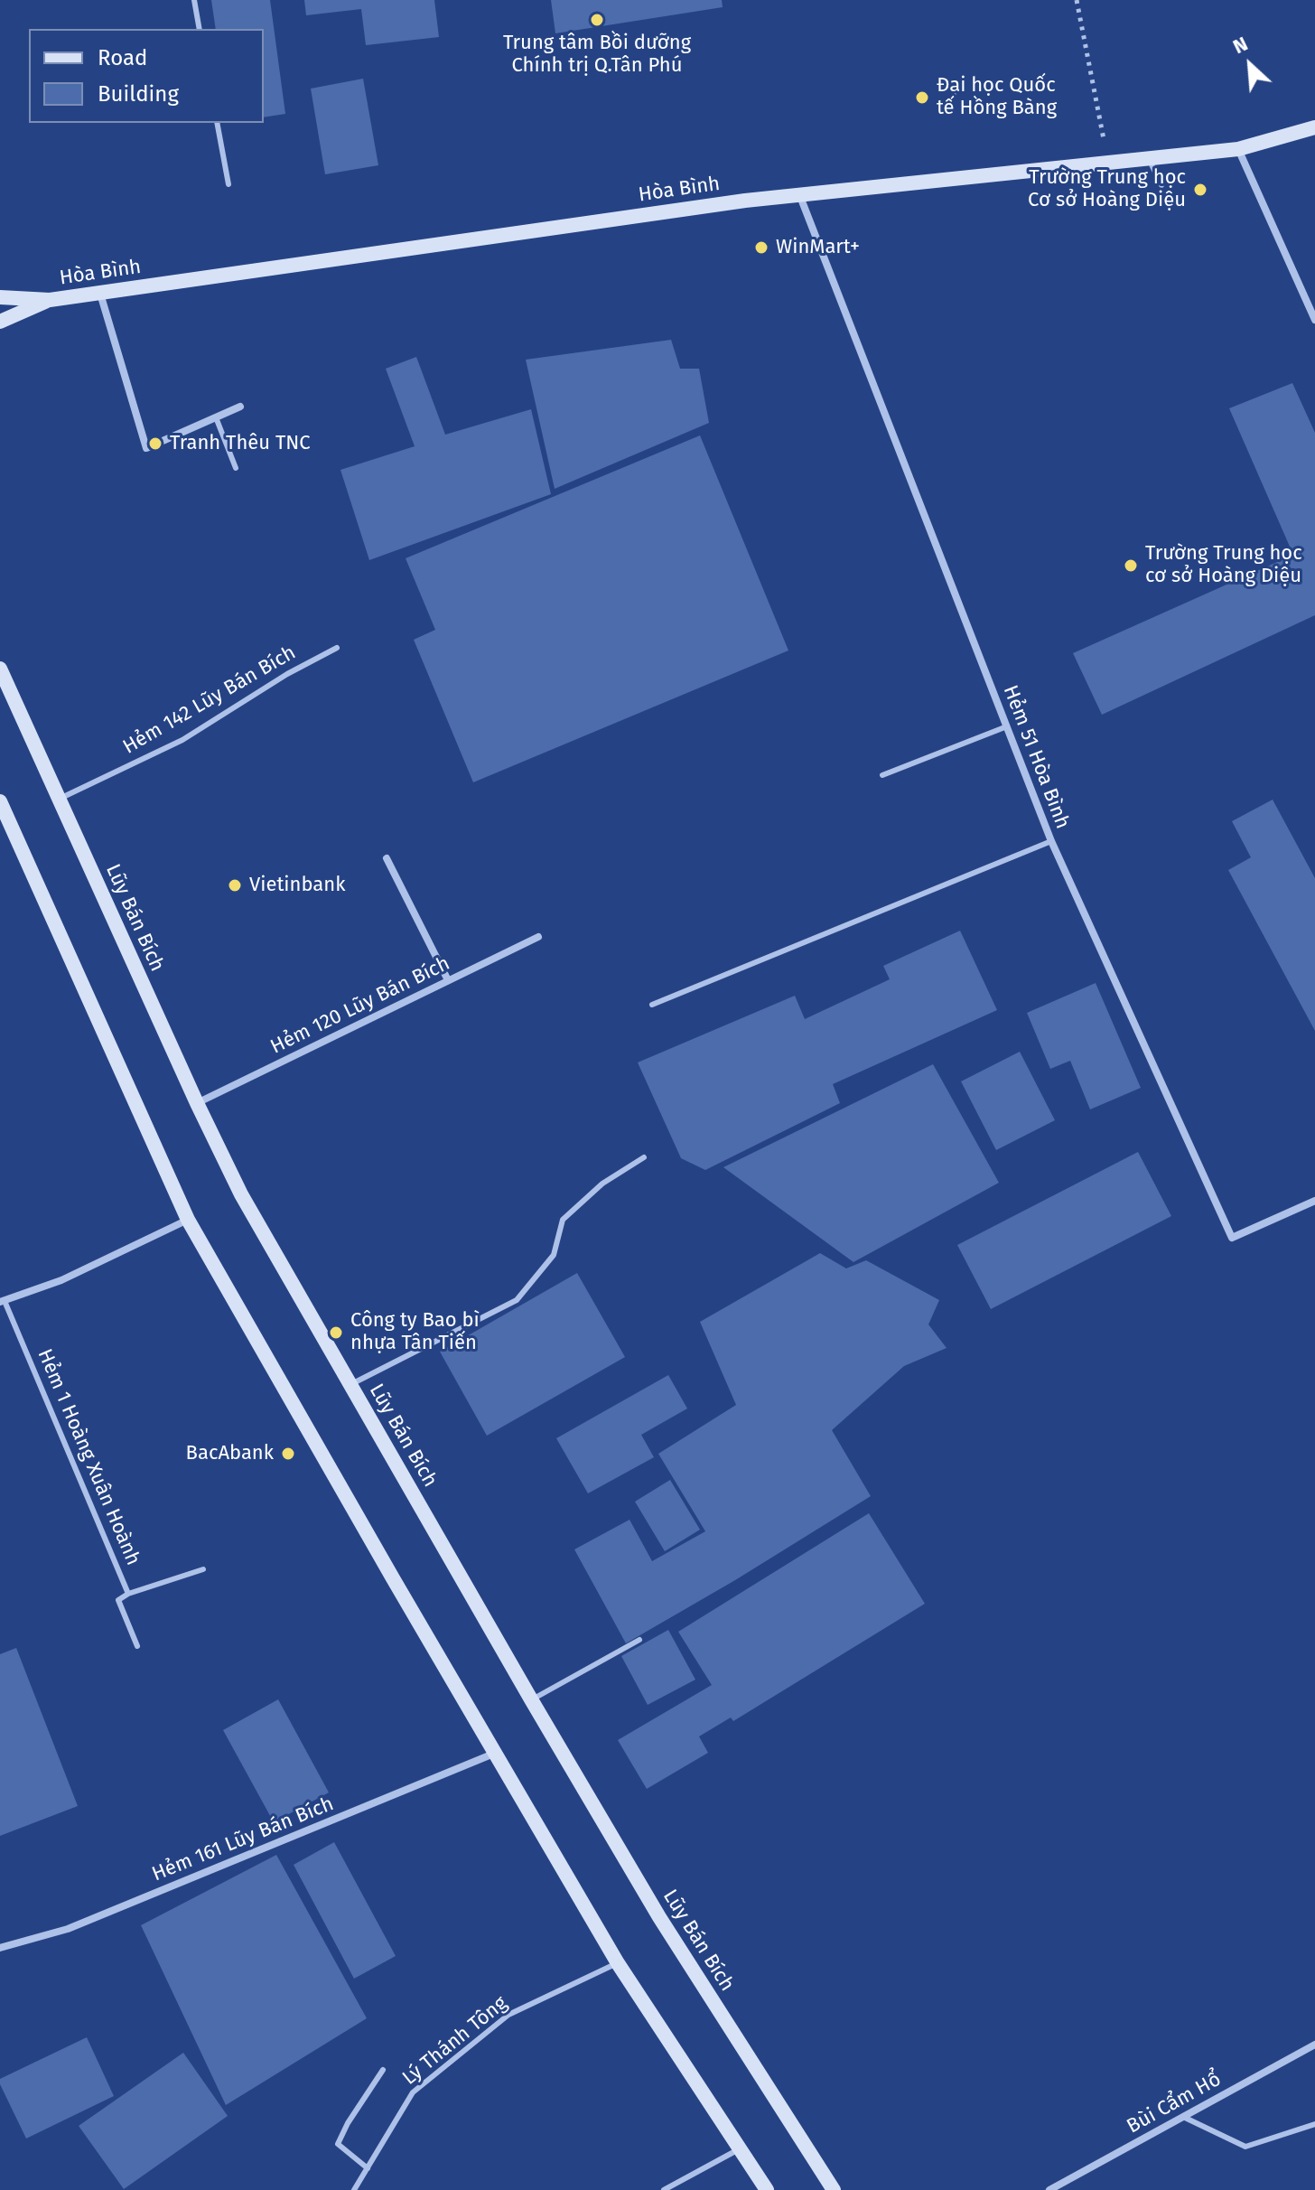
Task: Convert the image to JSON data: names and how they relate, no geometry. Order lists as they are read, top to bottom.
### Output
{
  "streets": {
    "main road": ["Hòa Bình", "Lũy Bán Bích"],
    "street": [
      "Hẻm 51 Hòa Bình",
      "Hẻm 120 Lũy Bán Bích",
      "Hẻm 161 Lũy Bán Bích",
      "Bùi Cẩm Hổ"
    ],
    "lane": ["Hẻm 142 Lũy Bán Bích", "Hẻm 1 Hoàng Xuân Hoành", "Lý Thánh Tông"]
  },
  "crossings": [
    ["Hòa Bình", "Hẻm 51 Hòa Bình"],
    ["Hẻm 142 Lũy Bán Bích", "Lũy Bán Bích"],
    ["Lũy Bán Bích", "Hẻm 120 Lũy Bán Bích"]
  ],
  "places": [
    "Trung tâm Bồi dưỡng Chính trị Q.Tân Phú",
    "Đại học Quốc tế Hồng Bàng",
    "Trường Trung học Cơ sở Hoàng Diệu",
    "WinMart+",
    "Tranh Thêu TNC",
    "Trường Trung học cơ sở Hoàng Diệu",
    "Vietinbank",
    "Công ty Bao bì nhựa Tân Tiến",
    "BacAbank"
  ],
  "legend": ["Road", "Building"],
  "north": "top left"
}
